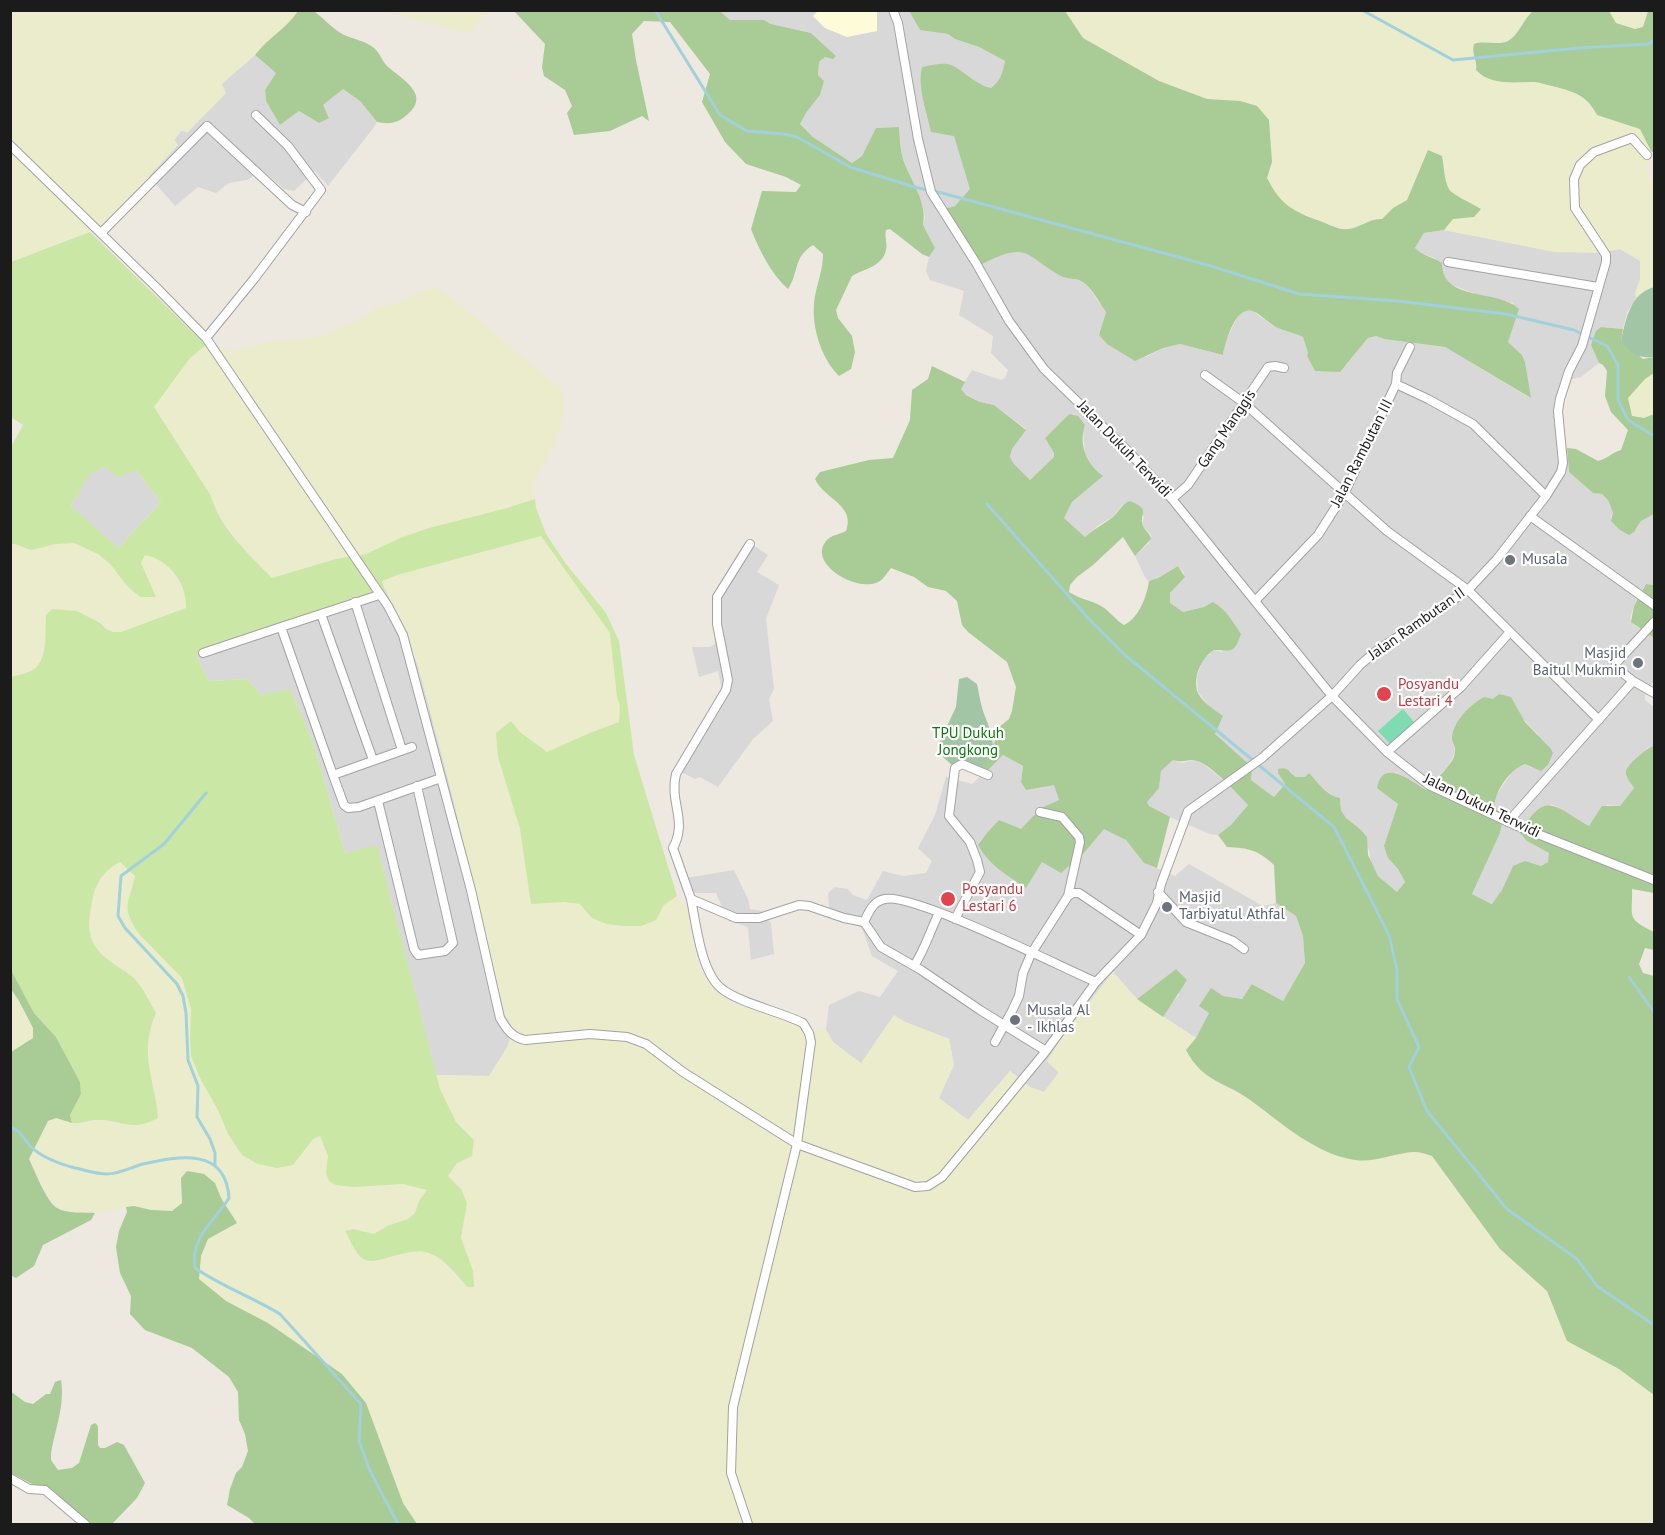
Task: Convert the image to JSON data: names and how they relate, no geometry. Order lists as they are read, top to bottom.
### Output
{
  "streets": {
    "street": [
      "Gang Manggis",
      "Jalan Dukuh Terwidi",
      "Jalan Rambutan III",
      "Jalan Rambutan II"
    ]
  },
  "crossings": [
    ["Gang Manggis", "Jalan Dukuh Terwidi"],
    ["Jalan Dukuh Terwidi", "Jalan Rambutan III"],
    ["Jalan Dukuh Terwidi", "Jalan Rambutan II"]
  ],
  "parks": ["TPU Dukuh Jongkong"],
  "places": [
    "Musala",
    "Masjid Baitul Mukmin",
    "Posyandu Lestari 4",
    "Posyandu Lestari 6",
    "Masjid Tarbiyatul Athfal",
    "Musala Al - Ikhlas"
  ]
}
